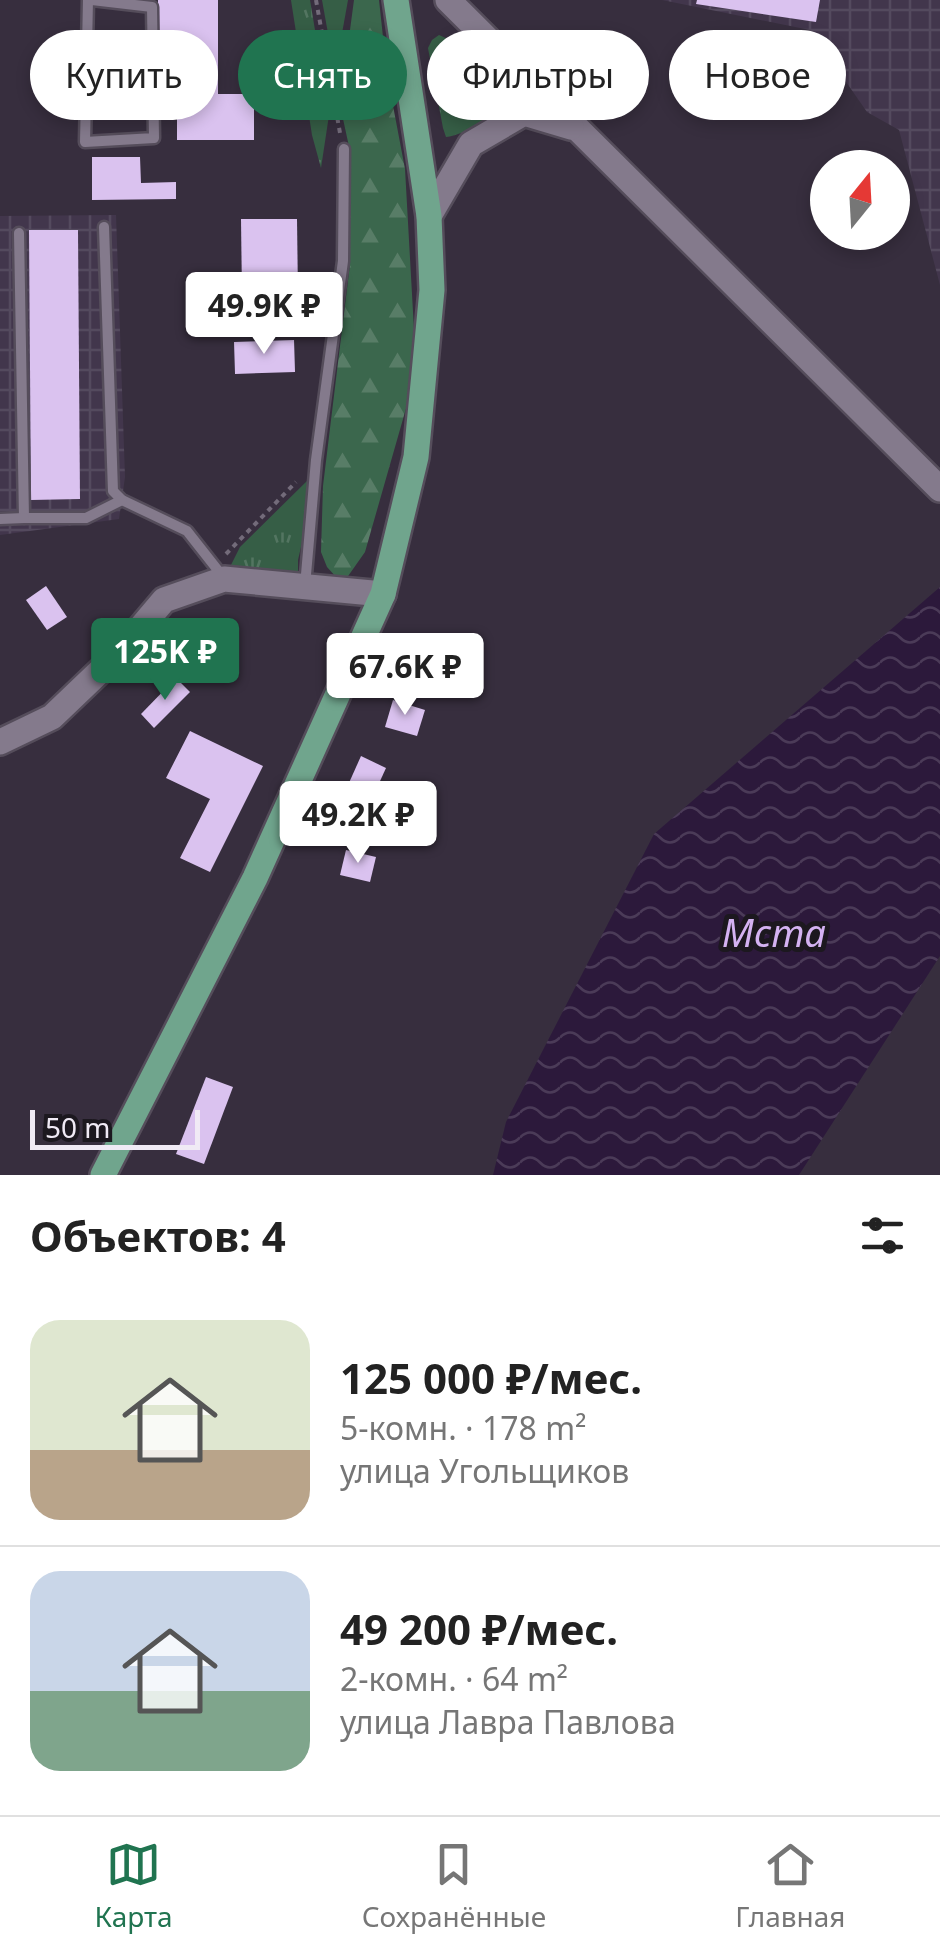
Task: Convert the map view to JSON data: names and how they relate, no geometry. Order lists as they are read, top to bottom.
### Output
{
  "water": ["Мста"],
  "scale_bar": "50 m",
  "north": "top",
  "page": {
    "chip": [
      "Купить",
      "Снять",
      "Фильтры",
      "Новое"
    ],
    "price": [
      "49.9K ₽",
      "125K ₽",
      "67.6K ₽",
      "49.2K ₽"
    ],
    "scale": "50 m",
    "heading": "Объектов: 4",
    "list": [
      {
        "name": "125 000 ₽/мес.",
        "note": "5-комн. · 178 m² · улица Угольщиков"
      },
      {
        "name": "49 200 ₽/мес.",
        "note": "2-комн. · 64 m² · улица Лавра Павлова"
      }
    ],
    "tabs": ["Карта", "Сохранённые", "Главная"]
  }
}
